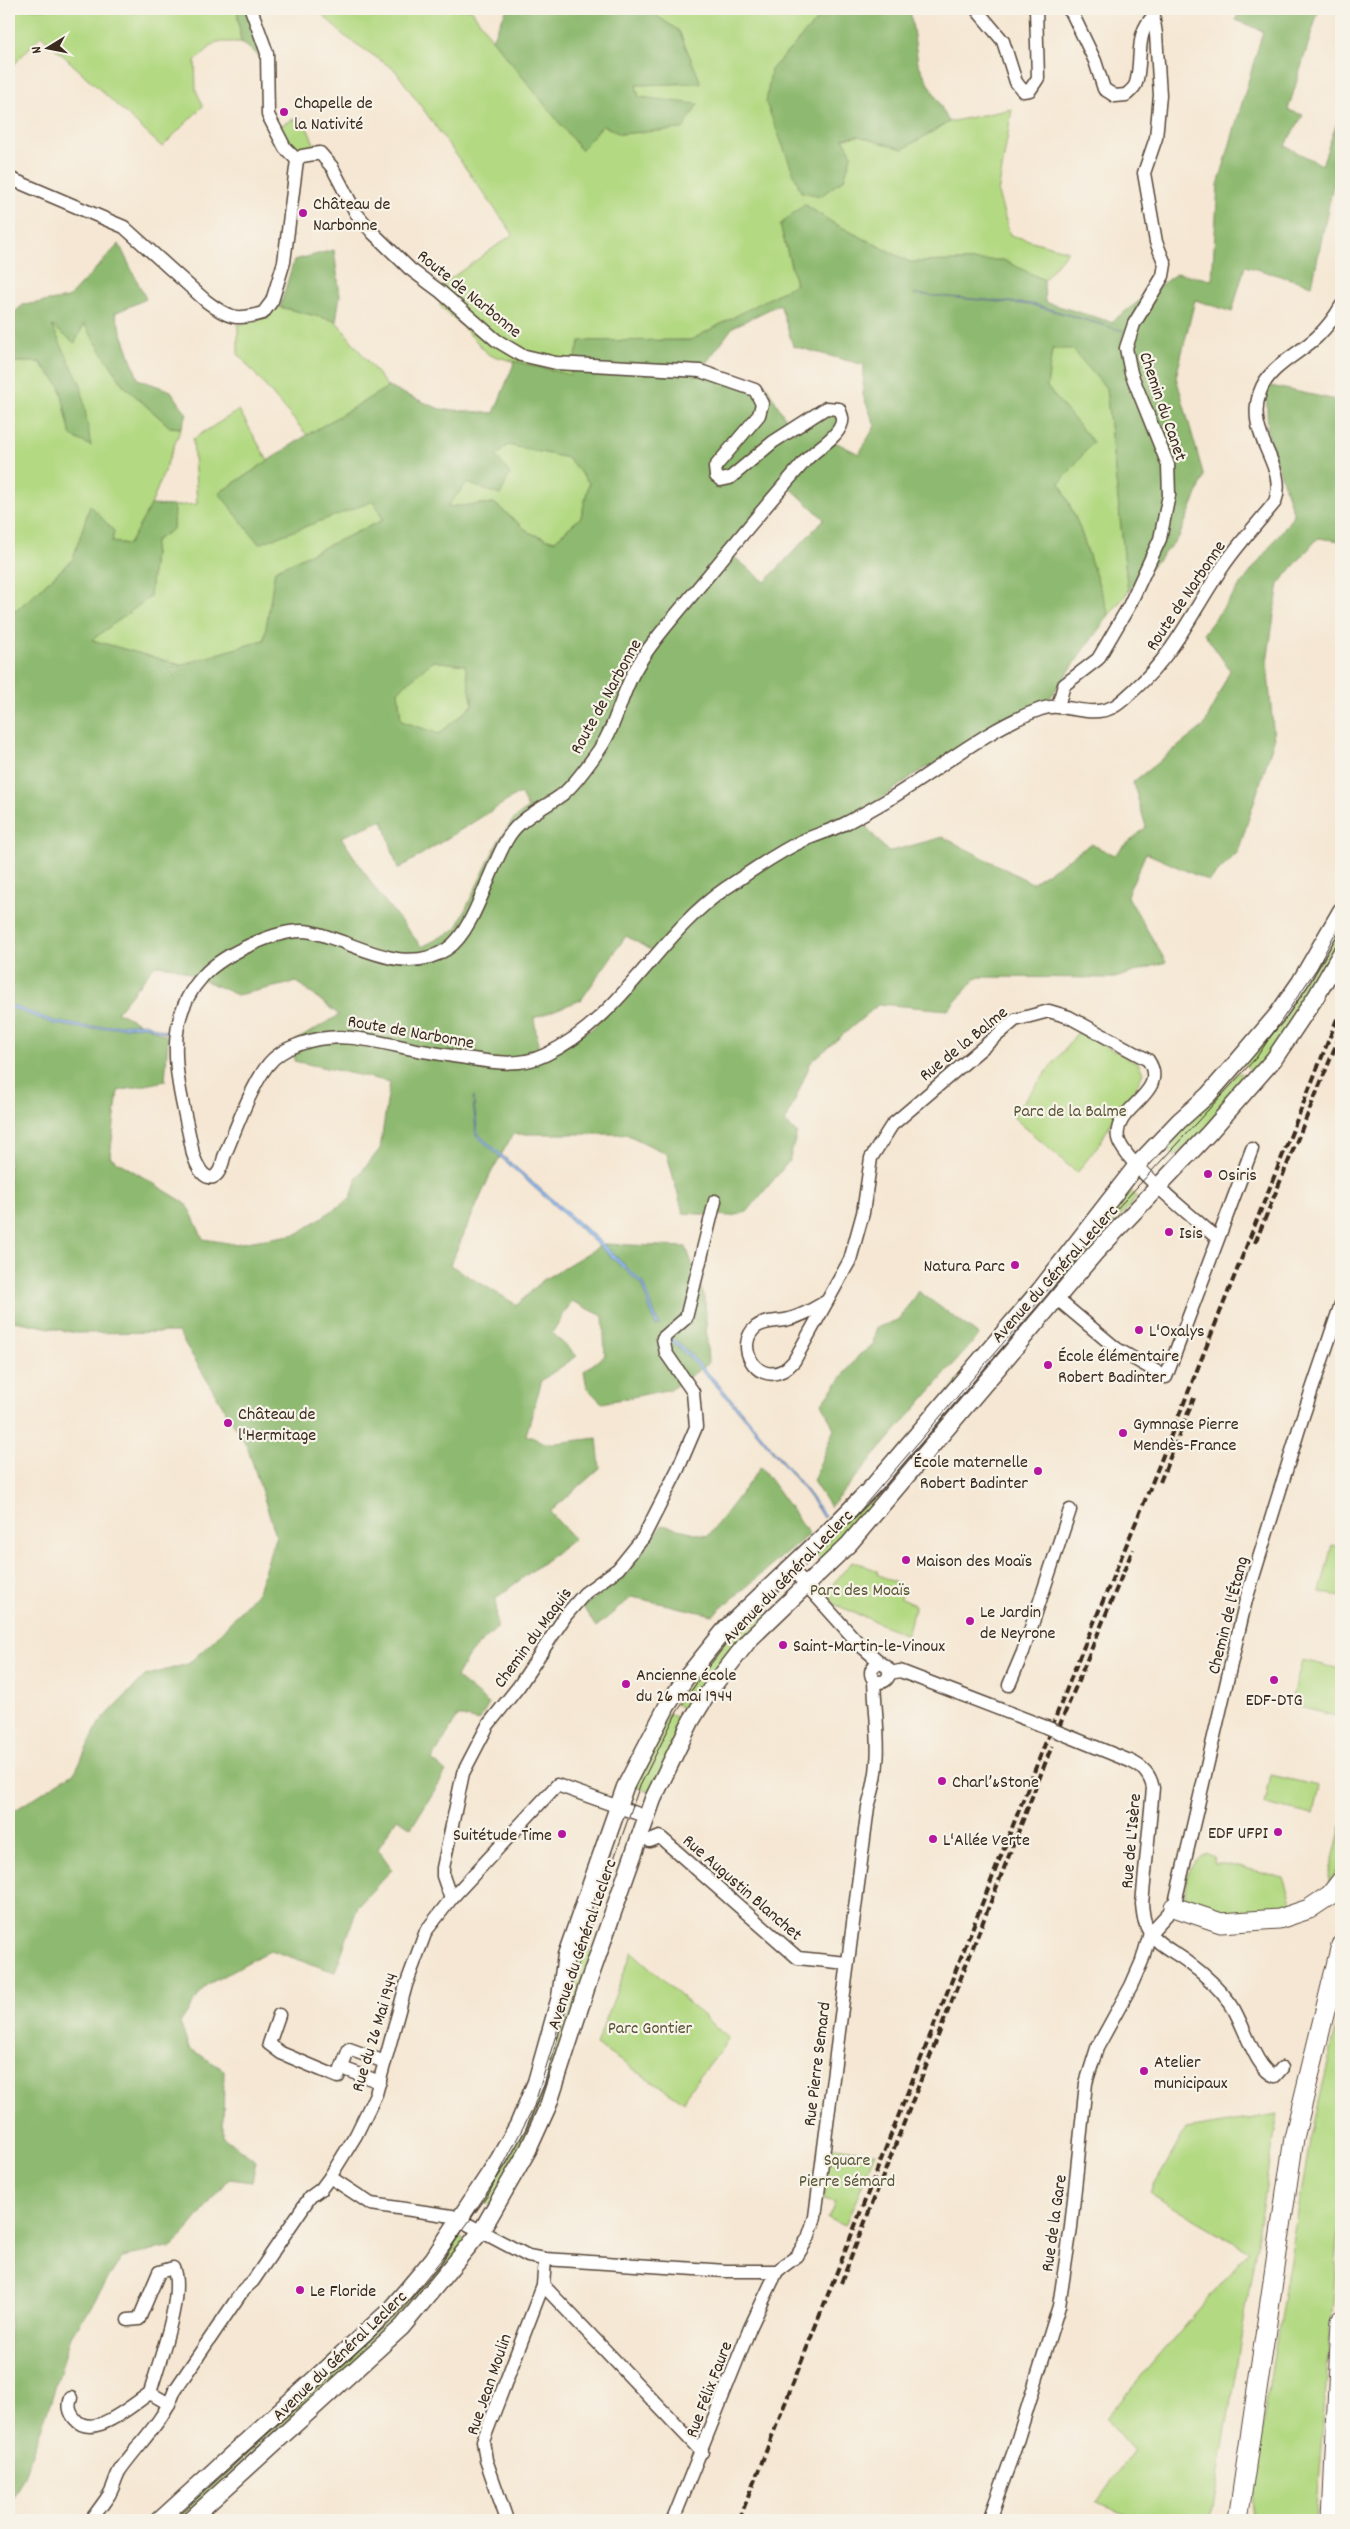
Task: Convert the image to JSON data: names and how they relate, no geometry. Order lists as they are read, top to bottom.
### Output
{
  "streets": {
    "main road": ["Avenue du Général Leclerc"],
    "street": [
      "Route de Narbonne",
      "Chemin du Canet",
      "Rue de la Balme",
      "Chemin de l'Étang",
      "Chemin du Maquis",
      "Rue de L'Isère",
      "Rue Augustin Blanchet",
      "Rue du 26 Mai 1944",
      "Rue Pierre Semard",
      "Rue de la Gare",
      "Rue Jean Moulin",
      "Rue Félix Faure"
    ]
  },
  "crossings": [
    ["Route de Narbonne", "Chemin du Canet"],
    ["Rue de la Balme", "Avenue du Général Leclerc"],
    ["Avenue du Général Leclerc", "Rue du 26 Mai 1944"],
    ["Chemin de l'Étang", "Rue de L'Isère"],
    ["Chemin de l'Étang", "Rue de la Gare"],
    ["Chemin du Maquis", "Rue du 26 Mai 1944"],
    ["Rue de L'Isère", "Rue Pierre Semard"],
    ["Rue de L'Isère", "Rue de la Gare"],
    ["Rue Augustin Blanchet", "Rue Pierre Semard"],
    ["Rue Pierre Semard", "Rue Félix Faure"]
  ],
  "parks": [
    "Parc de la Balme",
    "Parc des Moaïs",
    "Parc Gontier",
    "Square Pierre Sémard"
  ],
  "places": [
    "Chapelle de la Nativité",
    "Château de Narbonne",
    "Osiris",
    "Isis",
    "Natura Parc",
    "L'Oxalys",
    "École élémentaire Robert Badinter",
    "Château de l'Hermitage",
    "Gymnase Pierre Mendès-France",
    "École maternelle Robert Badinter",
    "Maison des Moaïs",
    "Le Jardin de Neyrone",
    "Saint-Martin-le-Vinoux",
    "EDF-DTG",
    "Ancienne école du 26 mai 1944",
    "Charl’&Stone",
    "EDF UFPI",
    "Suitétude Time",
    "L'Allée Verte",
    "Atelier municipaux",
    "Le Floride"
  ],
  "north": "left"
}
